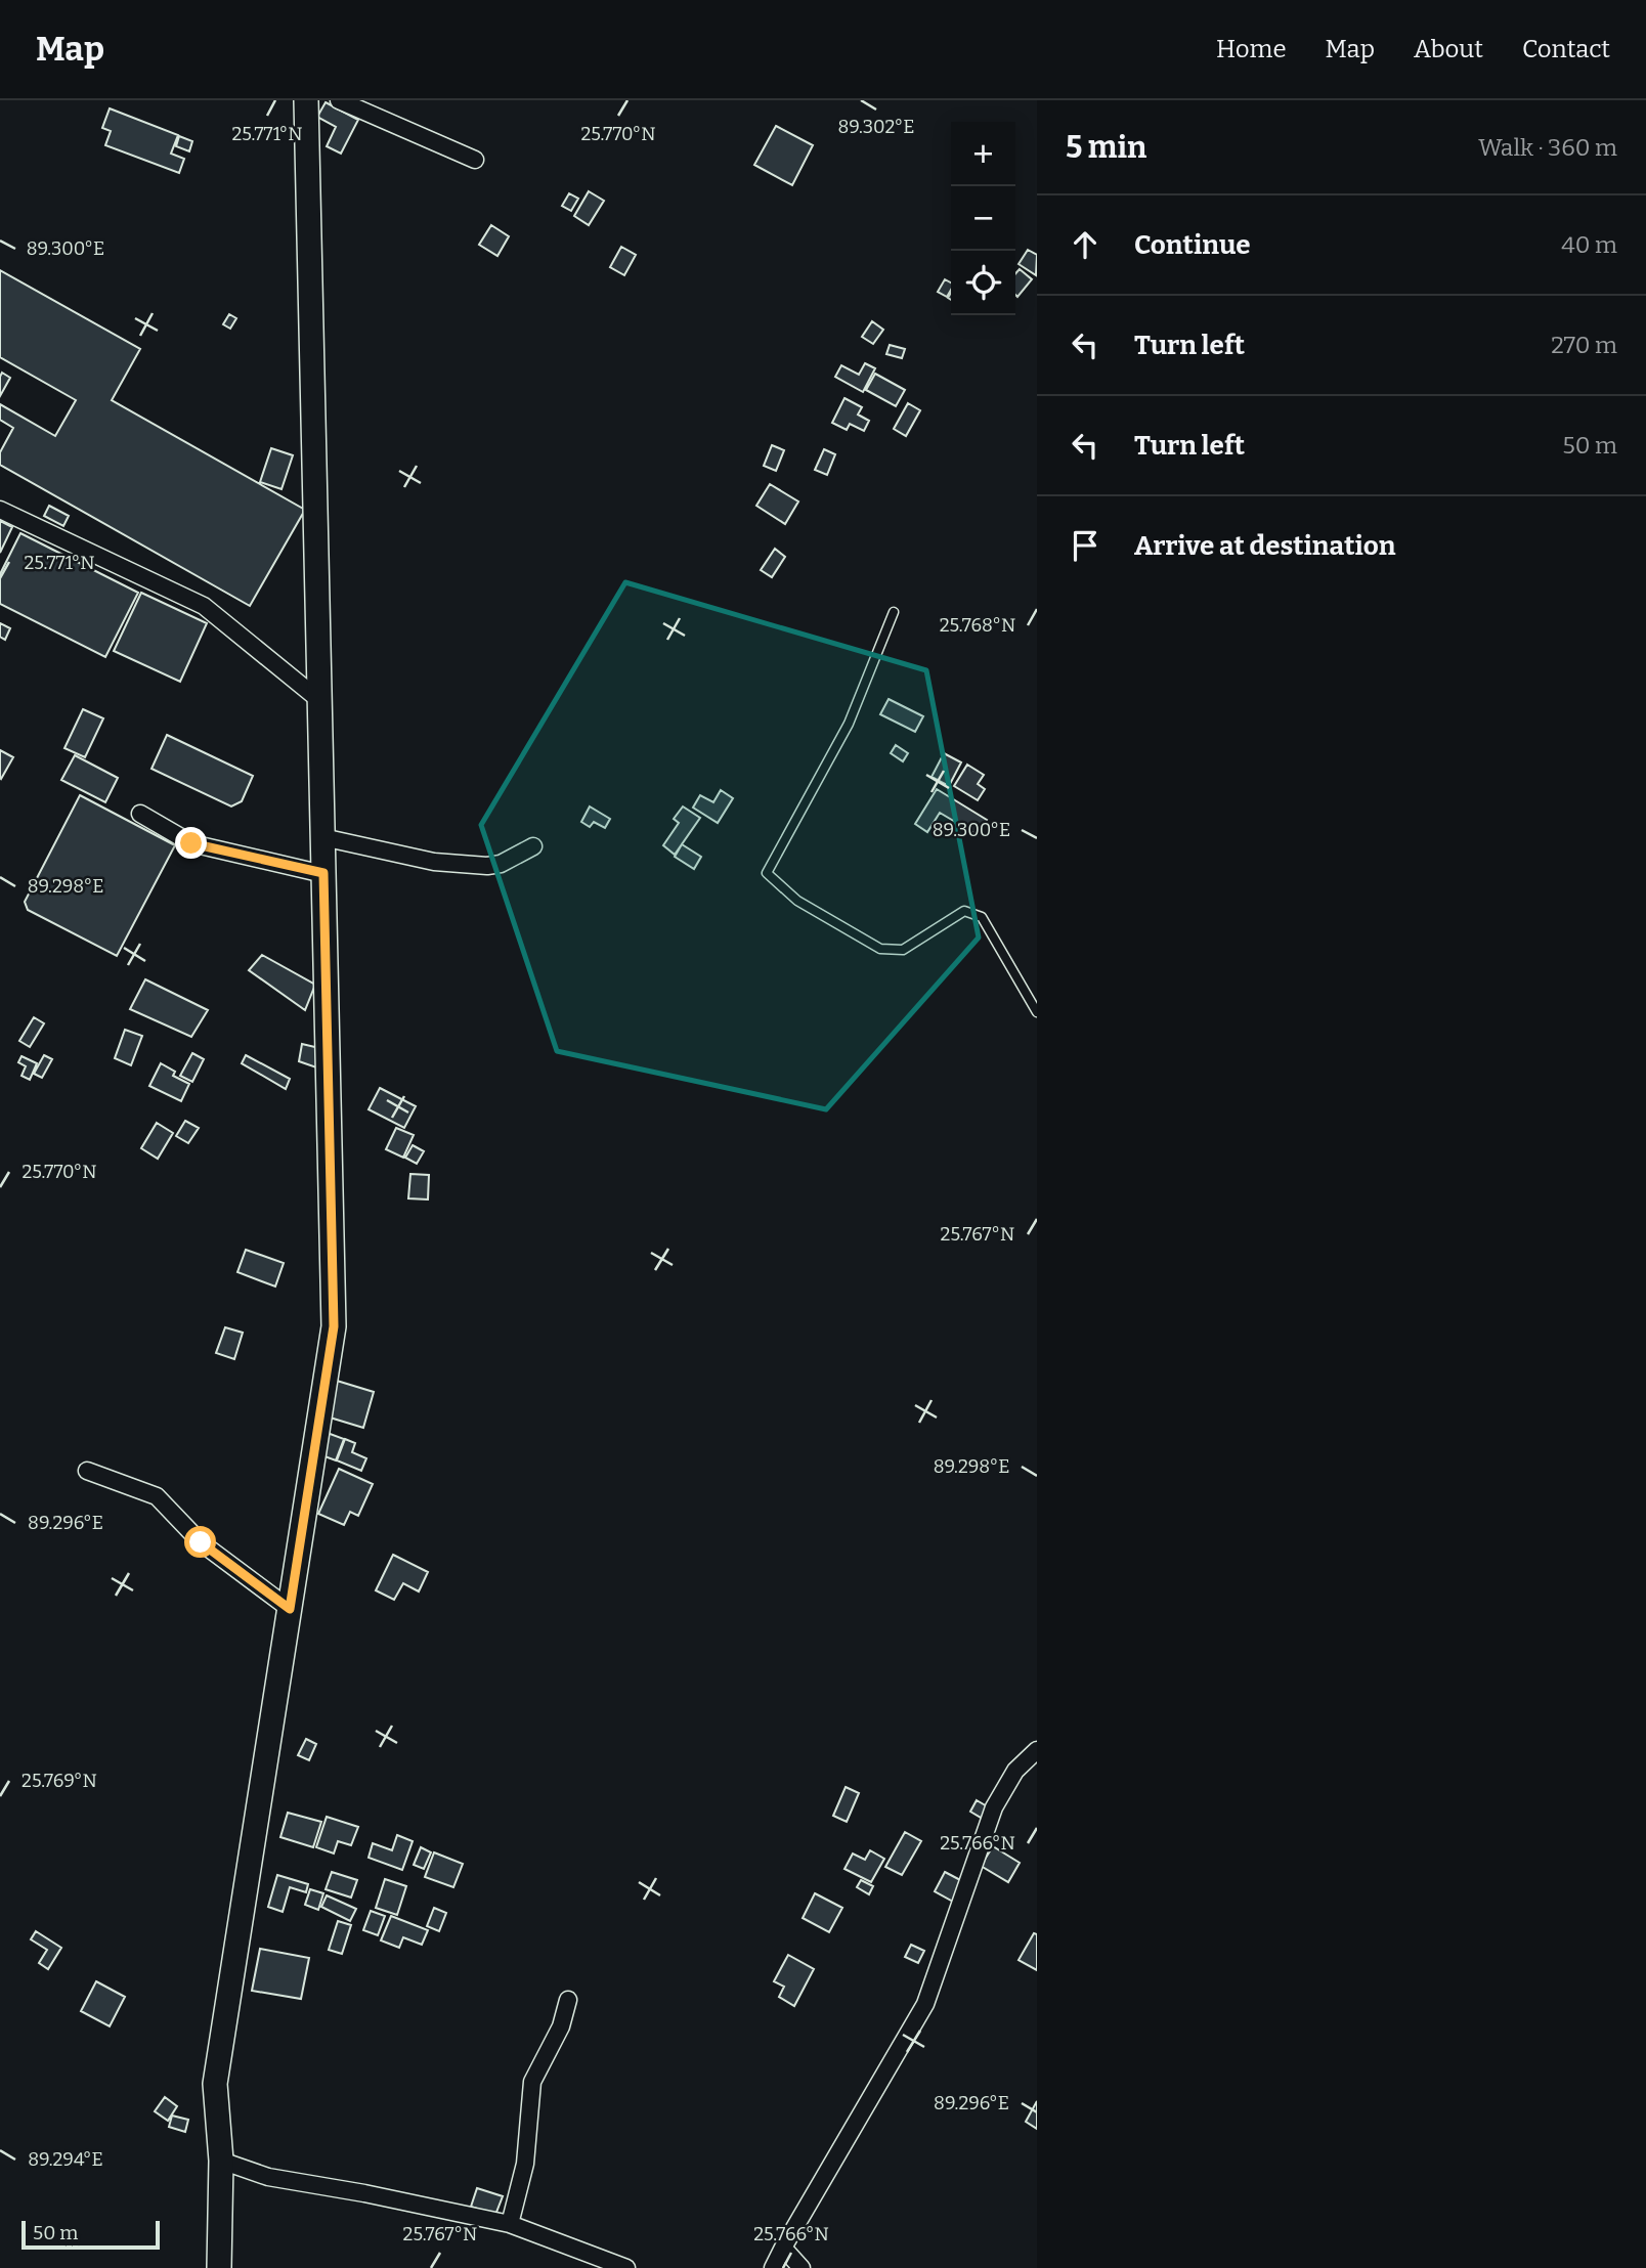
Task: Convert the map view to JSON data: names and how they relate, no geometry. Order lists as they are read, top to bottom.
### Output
{
  "scale_bar": "50 m",
  "page": {
    "header": "Map",
    "nav": [
      "Home",
      "Map",
      "About",
      "Contact"
    ],
    "heading": ["5 min", "Walk · 360 m"],
    "map_buttons": ["+", "−"],
    "list": [
      ["Continue", "40 m"],
      ["Turn left", "270 m"],
      ["Turn left", "50 m"],
      "Arrive at destination"
    ],
    "scale": "50 m"
  },
  "coordinates": [
    "89.302°E",
    "25.771°N",
    "25.770°N",
    "89.300°E",
    "25.768°N",
    "89.298°E",
    "25.767°N",
    "89.296°E",
    "25.769°N",
    "25.766°N",
    "89.294°E"
  ]
}
